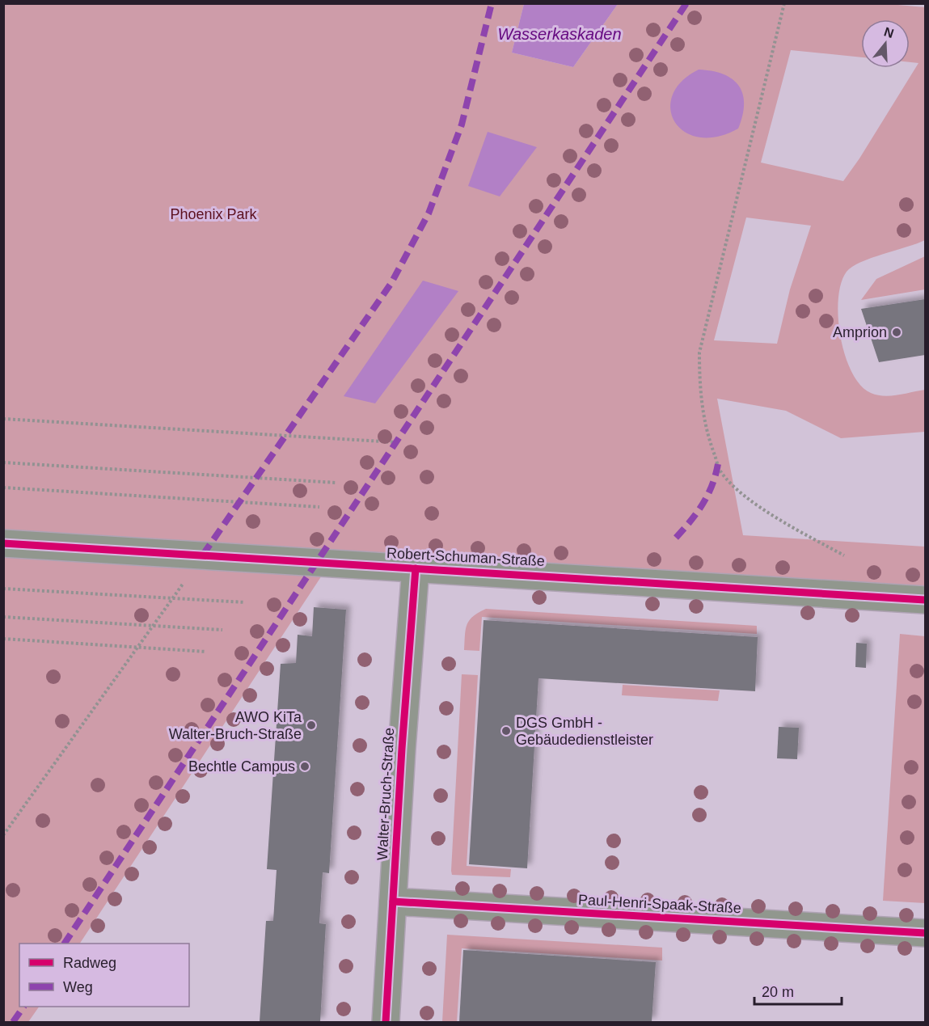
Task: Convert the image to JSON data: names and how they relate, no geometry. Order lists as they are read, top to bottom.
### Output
{
  "streets": {
    "street": ["Robert-Schuman-Straße", "Walter-Bruch-Straße", "Paul-Henri-Spaak-Straße"]
  },
  "crossings": [
    ["Robert-Schuman-Straße", "Walter-Bruch-Straße"],
    ["Walter-Bruch-Straße", "Paul-Henri-Spaak-Straße"]
  ],
  "water": ["Wasserkaskaden"],
  "parks": ["Phoenix Park"],
  "places": [
    "Amprion",
    "AWO KiTa Walter-Bruch-Straße",
    "DGS GmbH - Gebäudedienstleister",
    "Bechtle Campus"
  ],
  "legend": ["Radweg", "Weg"],
  "scale_bar": "20 m",
  "north": "top"
}
